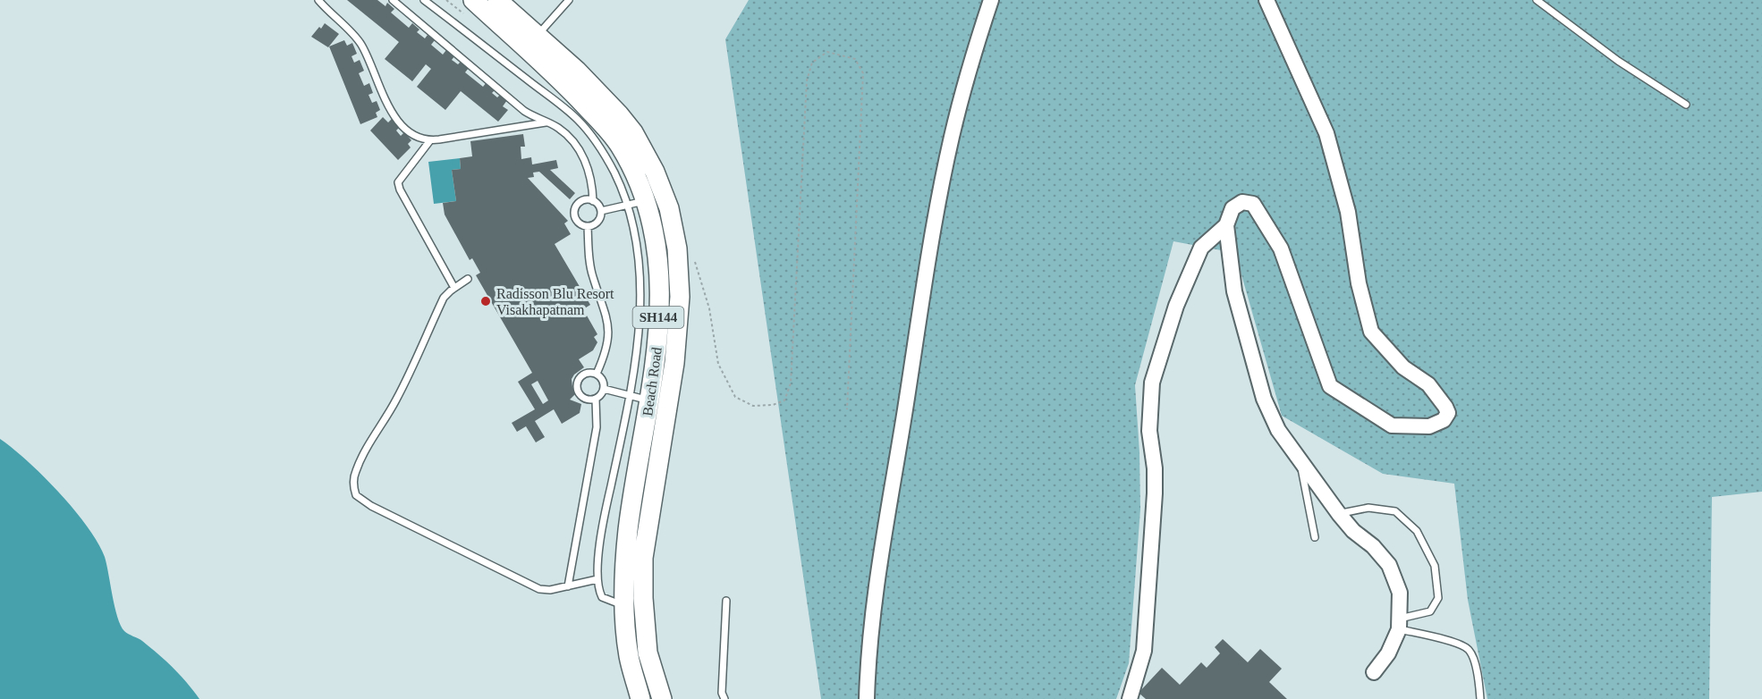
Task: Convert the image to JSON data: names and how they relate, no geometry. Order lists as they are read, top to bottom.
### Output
{
  "streets": {
    "main road": ["SH144", "Beach Road"]
  },
  "places": ["Radisson Blu Resort Visakhapatnam"]
}
